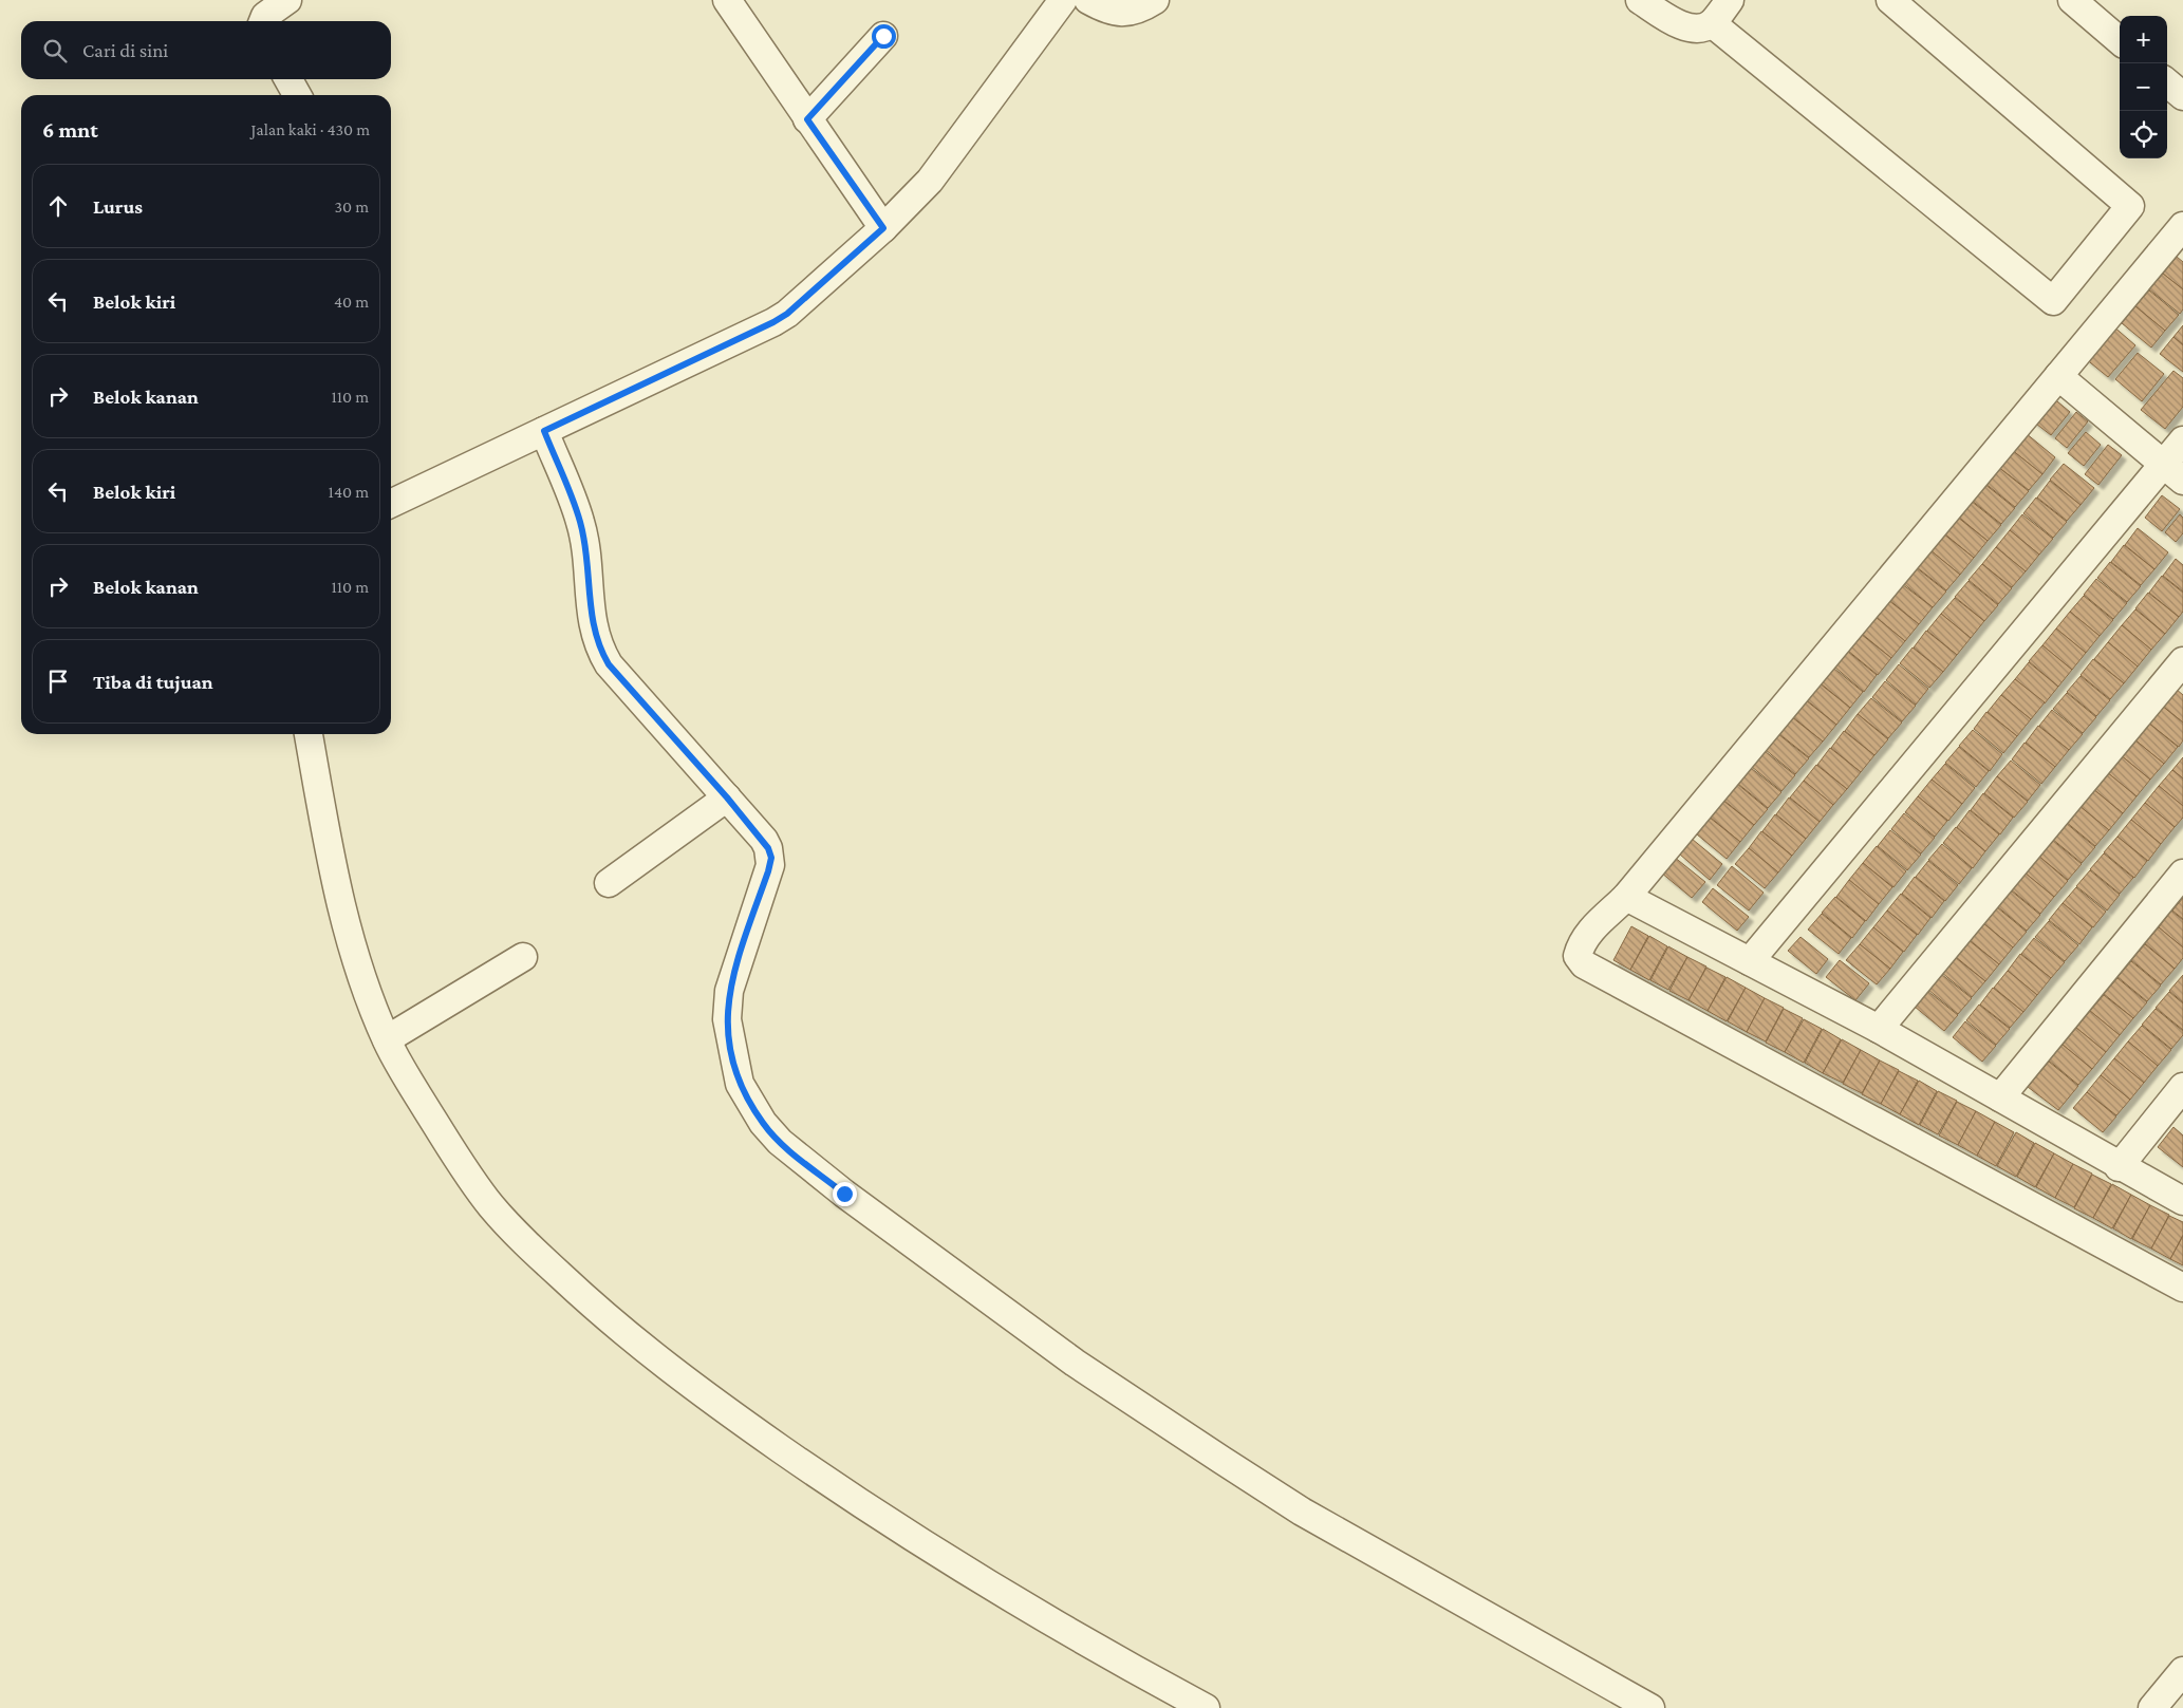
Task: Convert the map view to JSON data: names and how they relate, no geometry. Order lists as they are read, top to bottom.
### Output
{
  "page": {
    "map_buttons": ["+", "−"],
    "search": "Cari di sini",
    "heading": ["6 mnt", "Jalan kaki · 430 m"],
    "list": [
      ["Lurus", "30 m"],
      ["Belok kiri", "40 m"],
      ["Belok kanan", "110 m"],
      ["Belok kiri", "140 m"],
      ["Belok kanan", "110 m"],
      "Tiba di tujuan"
    ]
  }
}
